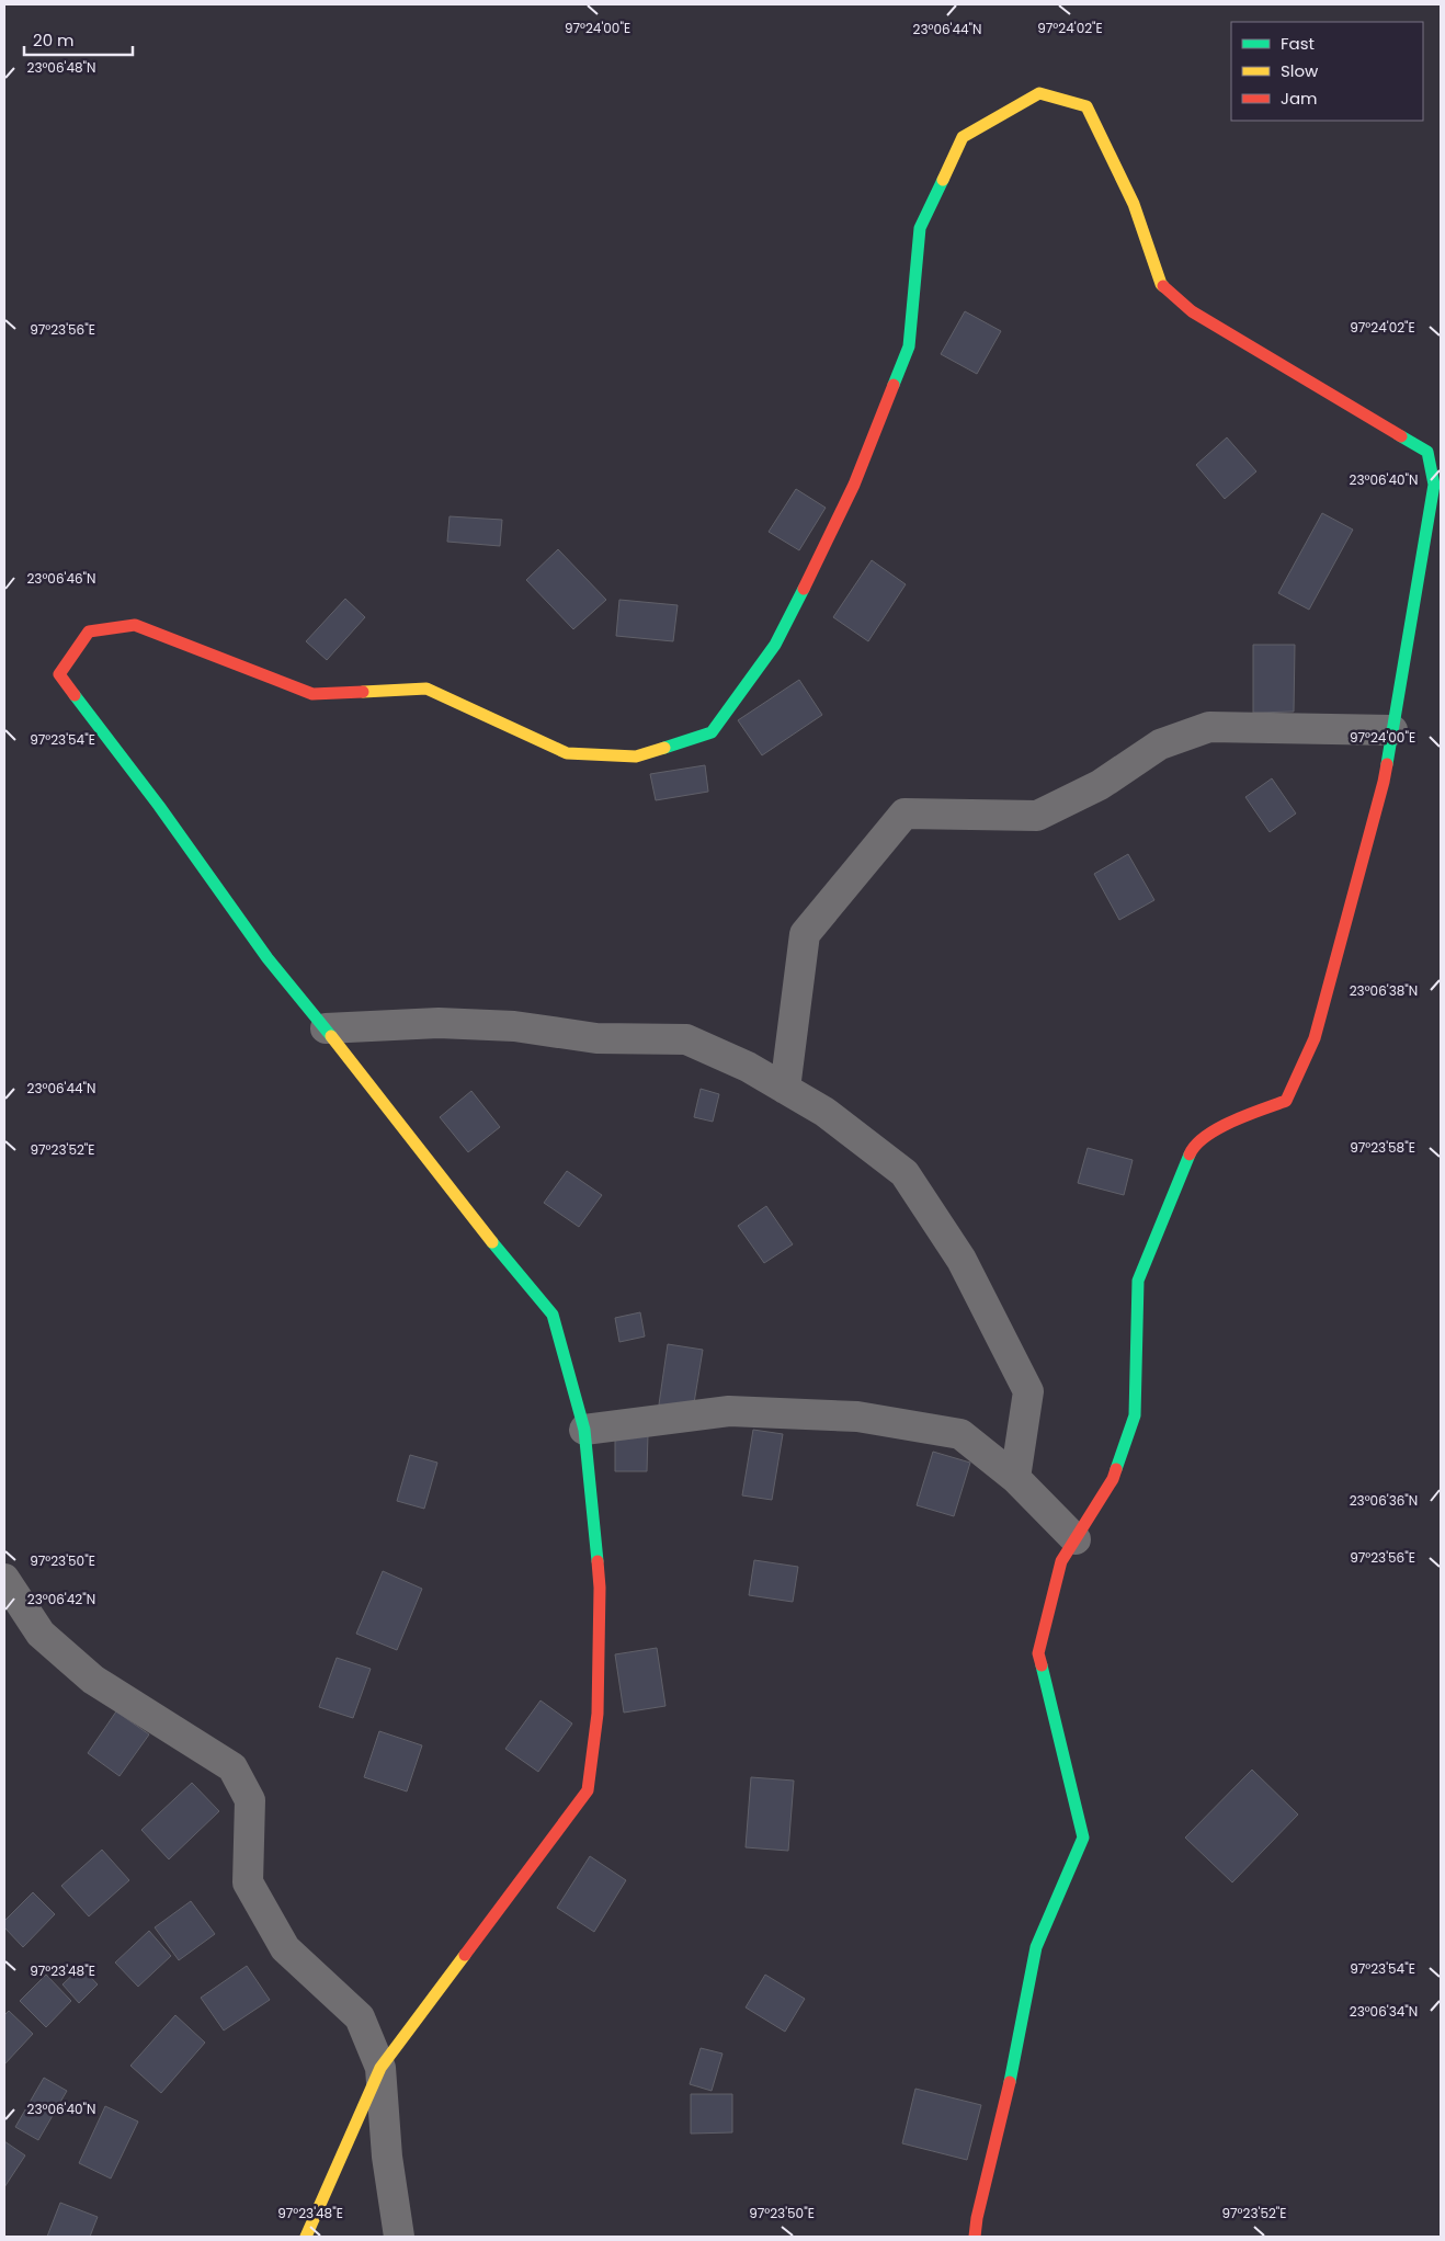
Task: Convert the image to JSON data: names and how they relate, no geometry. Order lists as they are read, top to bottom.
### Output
{
  "legend": ["Fast", "Slow", "Jam"],
  "scale_bar": "20 m",
  "coordinates": [
    "97°24'00\"E",
    "97°24'02\"E",
    "23°06'44\"N",
    "23°06'48\"N",
    "97°23'56\"E",
    "23°06'40\"N",
    "23°06'46\"N",
    "97°23'54\"E",
    "23°06'38\"N",
    "97°23'58\"E",
    "97°23'52\"E",
    "23°06'36\"N",
    "97°23'50\"E",
    "23°06'42\"N",
    "97°23'48\"E",
    "23°06'34\"N"
  ]
}
